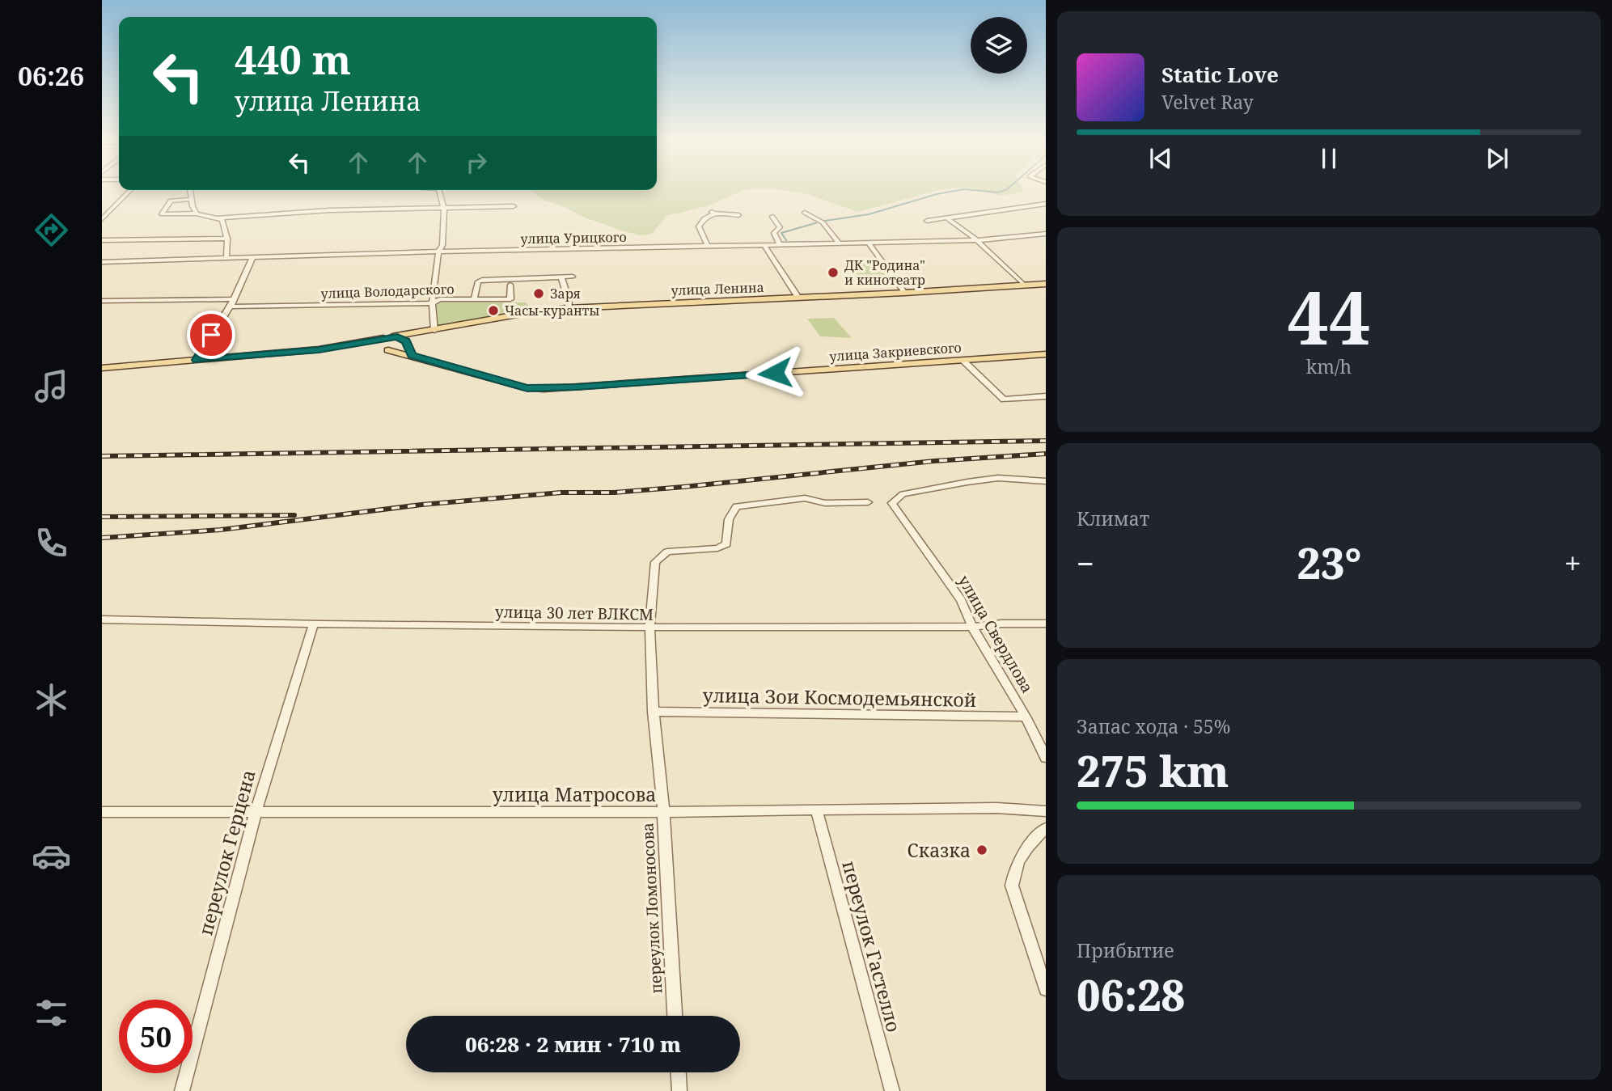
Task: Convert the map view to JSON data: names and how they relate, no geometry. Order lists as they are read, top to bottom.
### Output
{
  "streets": {
    "main road": ["улица Ленина", "улица Закриевского"],
    "street": [
      "улица Урицкого",
      "улица Володарского",
      "улица 30 лет ВЛКСМ",
      "улица Свердлова",
      "улица Зои Космодемьянской",
      "улица Матросова",
      "переулок Герцена",
      "переулок Ломоносова",
      "переулок Гастелло"
    ]
  },
  "crossings": [
    ["улица 30 лет ВЛКСМ", "улица Свердлова"],
    ["улица 30 лет ВЛКСМ", "переулок Герцена"],
    ["улица 30 лет ВЛКСМ", "переулок Ломоносова"],
    ["улица Свердлова", "улица Зои Космодемьянской"],
    ["улица Зои Космодемьянской", "переулок Ломоносова"],
    ["улица Матросова", "переулок Герцена"],
    ["улица Матросова", "переулок Ломоносова"],
    ["улица Матросова", "переулок Гастелло"]
  ],
  "places": [
    "ДК \"Родина\" и кинотеатр",
    "Заря",
    "Часы-куранты",
    "Сказка"
  ],
  "page": {
    "tabs": "06:26",
    "turn": ["440 m", "улица Ленина"],
    "song": ["Static Love", "Velvet Ray"],
    "tile": [
      ["44", "km/h"],
      "Климат",
      ["Запас хода · 55%", "275 km"],
      ["Прибытие", "06:28"]
    ],
    "heat": ["−", "23°", "+"],
    "limit": "50",
    "trip": "06:28 · 2 мин · 710 m"
  }
}
